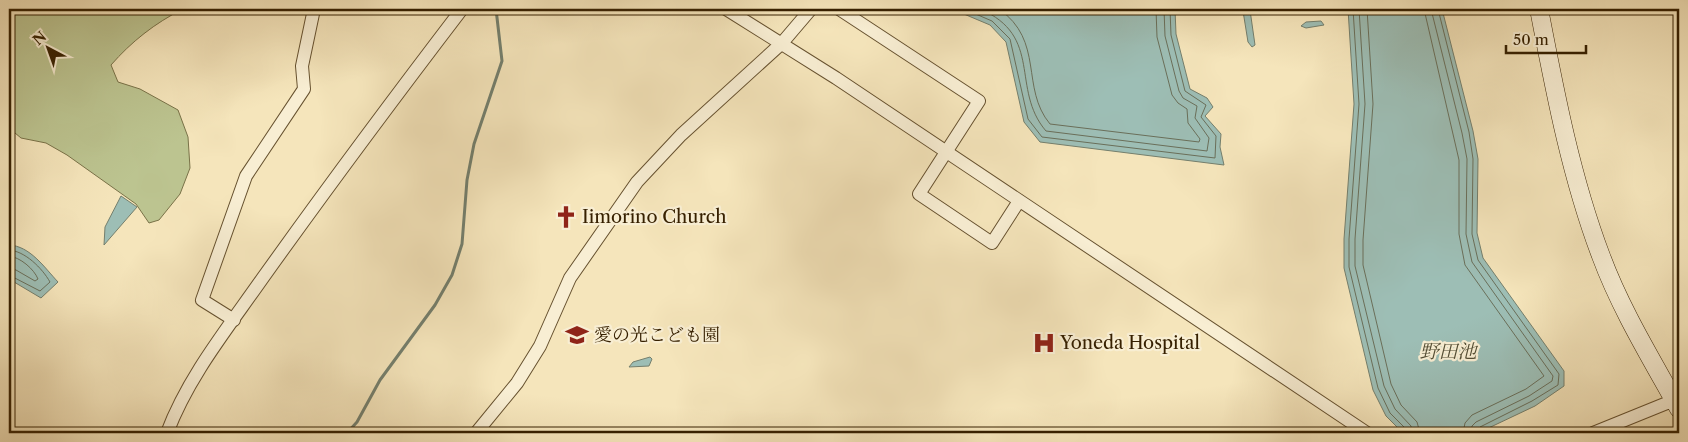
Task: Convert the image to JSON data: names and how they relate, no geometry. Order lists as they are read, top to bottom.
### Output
{
  "water": ["野田池"],
  "places": {
    "church": ["Iimorino Church"],
    "school or university": ["愛の光こども園"],
    "hospital": ["Yoneda Hospital"]
  },
  "scale_bar": "50 m",
  "north": "top left"
}
